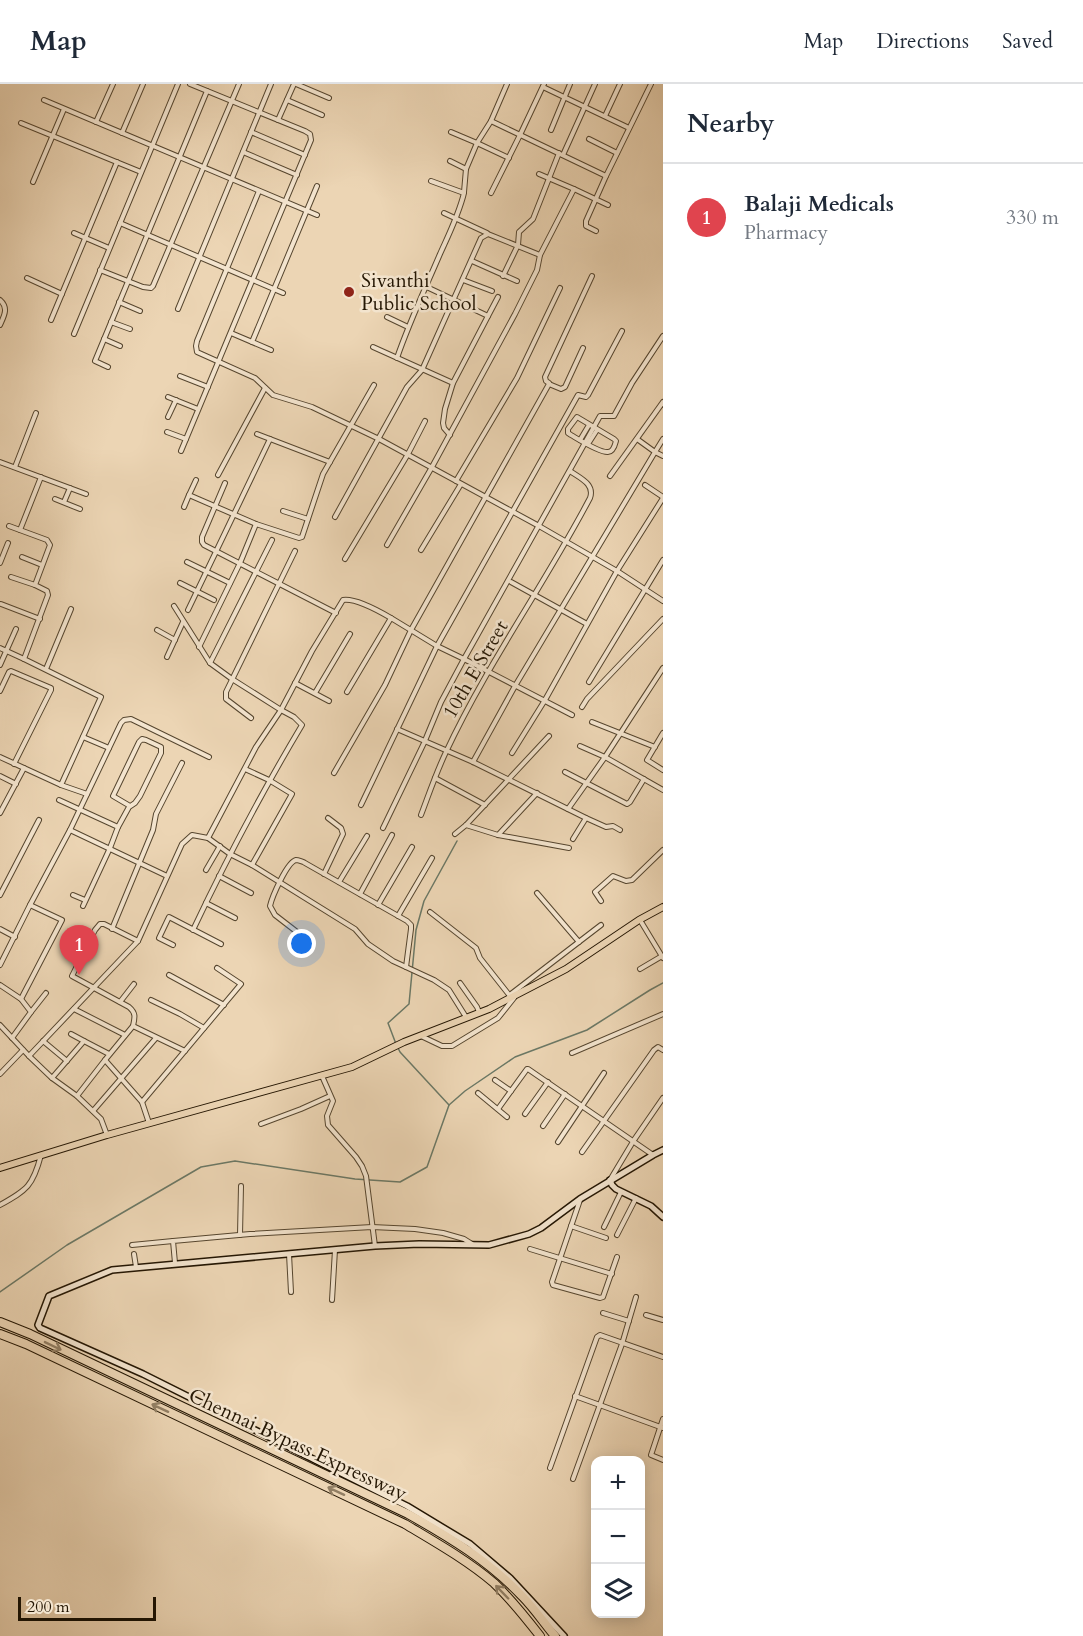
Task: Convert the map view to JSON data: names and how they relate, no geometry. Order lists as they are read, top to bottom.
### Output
{
  "streets": {
    "highway": ["Chennai Bypass Expressway"],
    "street": ["10th E Street"]
  },
  "places": ["Sivanthi Public School"],
  "scale_bar": "200 m",
  "page": {
    "header": "Map",
    "nav": ["Map", "Directions", "Saved"],
    "heading": "Nearby",
    "list": [
      {
        "mark": "1",
        "name": "Balaji Medicals",
        "note": "Pharmacy",
        "value": "330 m"
      }
    ],
    "pins": "1",
    "map_buttons": ["+", "−"],
    "scale": "200 m"
  }
}
